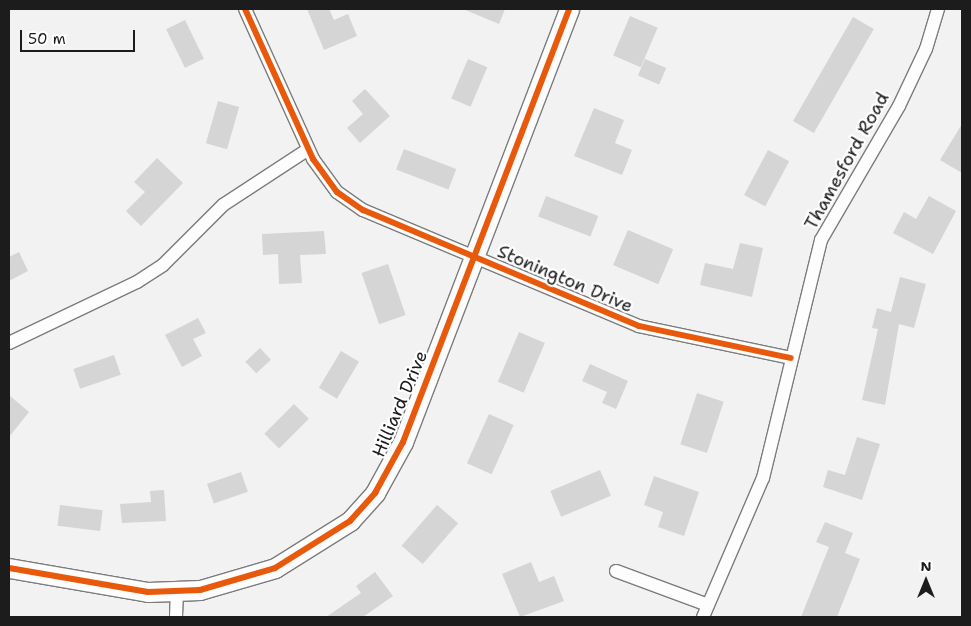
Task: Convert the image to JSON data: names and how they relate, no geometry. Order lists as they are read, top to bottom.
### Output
{
  "streets": {
    "street": ["Thamesford Road", "Stonington Drive", "Hilliard Drive"]
  },
  "crossings": [
    ["Thamesford Road", "Stonington Drive"],
    ["Stonington Drive", "Hilliard Drive"]
  ],
  "scale_bar": "50 m",
  "north": "top"
}
